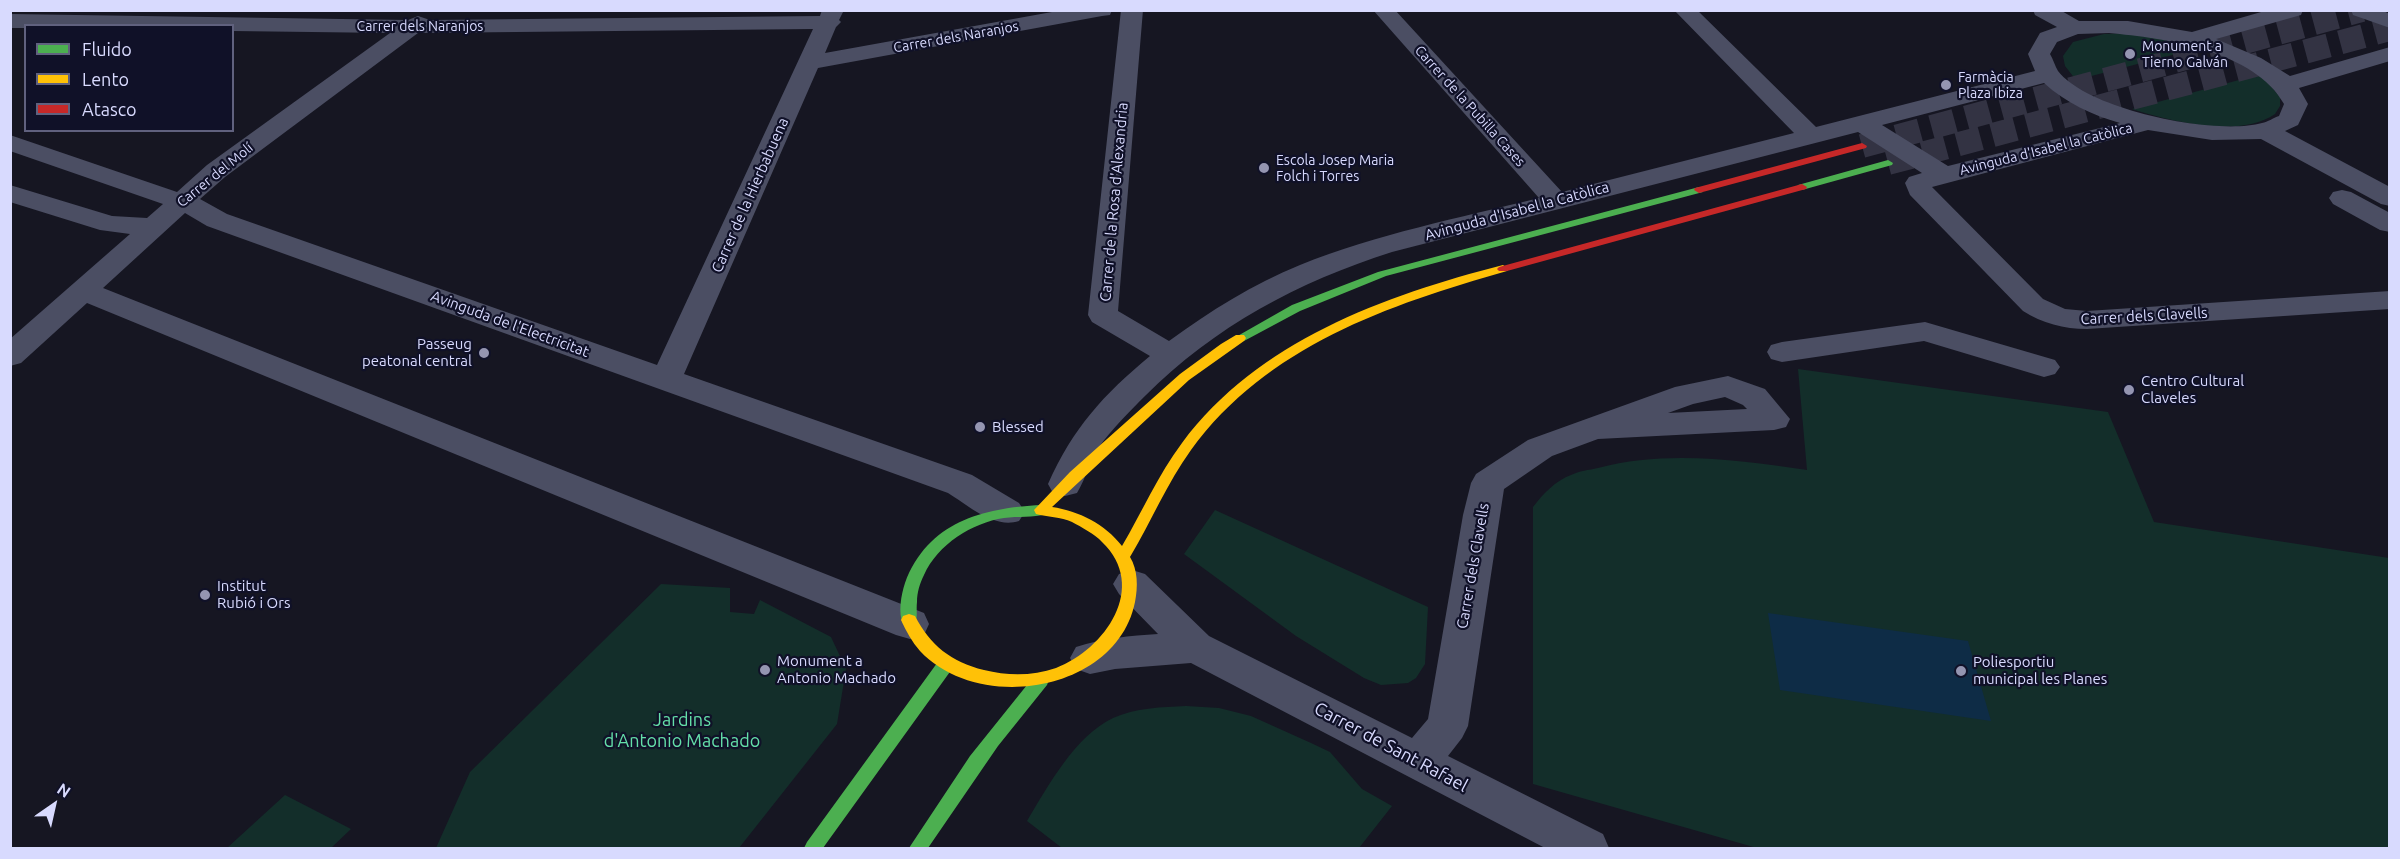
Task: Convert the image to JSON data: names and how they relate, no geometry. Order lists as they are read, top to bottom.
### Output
{
  "streets": {
    "street": [
      "Carrer dels Naranjos",
      "Carrer de la Pubilla Cases",
      "Avinguda d'Isabel la Catòlica",
      "Carrer del Molí",
      "Carrer de la Hierbabuena",
      "Carrer de la Rosa d'Alexandria",
      "Carrer dels Clavells",
      "Avinguda de l'Electricitat",
      "Carrer de Sant Rafael"
    ]
  },
  "crossings": [
    ["Carrer dels Naranjos", "Carrer del Molí"],
    ["Carrer dels Naranjos", "Carrer de la Hierbabuena"],
    ["Carrer de la Pubilla Cases", "Avinguda d'Isabel la Catòlica"],
    ["Avinguda d'Isabel la Catòlica", "Carrer de la Rosa d'Alexandria"],
    ["Avinguda d'Isabel la Catòlica", "Carrer dels Clavells"],
    ["Avinguda d'Isabel la Catòlica", "Avinguda de l'Electricitat"],
    ["Avinguda d'Isabel la Catòlica", "Carrer de Sant Rafael"],
    ["Carrer del Molí", "Avinguda de l'Electricitat"],
    ["Carrer de la Hierbabuena", "Avinguda de l'Electricitat"],
    ["Carrer dels Clavells", "Carrer de Sant Rafael"],
    ["Avinguda de l'Electricitat", "Carrer de Sant Rafael"]
  ],
  "parks": ["Jardins d'Antonio Machado"],
  "places": [
    "Monument a Tierno Galván",
    "Farmàcia Plaza Ibiza",
    "Escola Josep Maria Folch i Torres",
    "Passeug peatonal central",
    "Centro Cultural Claveles",
    "Blessed",
    "Institut Rubió i Ors",
    "Monument a Antonio Machado",
    "Poliesportiu municipal les Planes"
  ],
  "legend": ["Fluido", "Lento", "Atasco"],
  "north": "top right"
}
